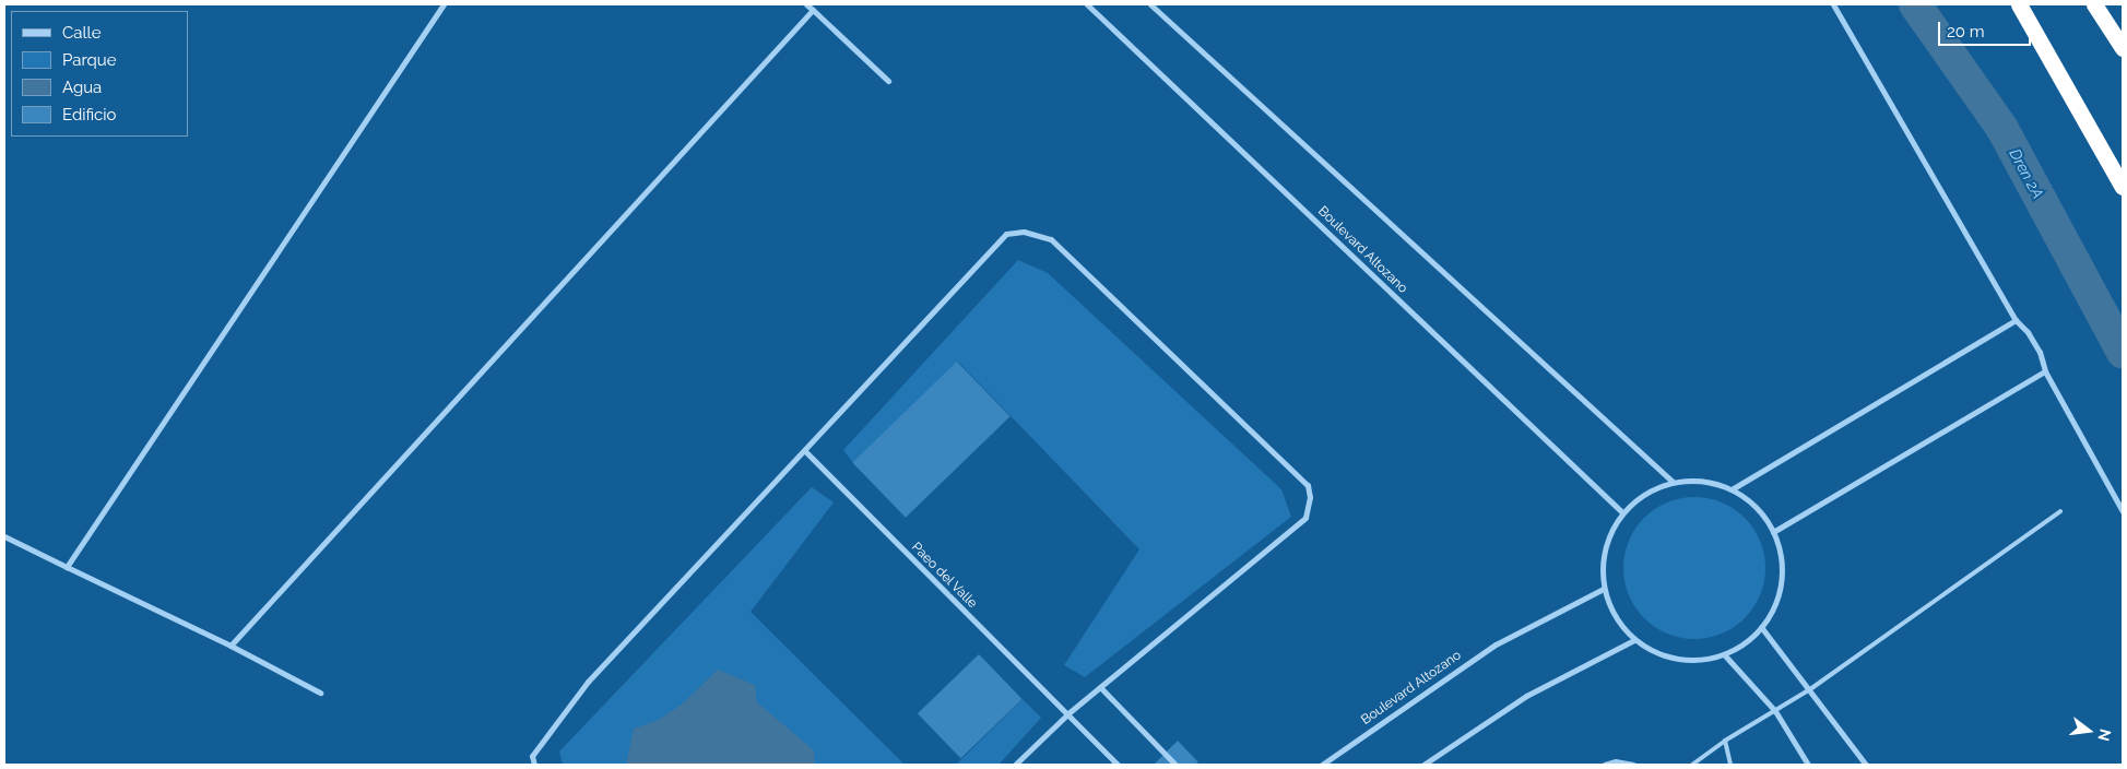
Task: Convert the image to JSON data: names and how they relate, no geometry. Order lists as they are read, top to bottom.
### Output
{
  "streets": {
    "street": ["Boulevard Altozano", "Paeo del Valle"]
  },
  "water": ["Dren 2A"],
  "legend": [
    "Calle",
    "Parque",
    "Agua",
    "Edificio"
  ],
  "scale_bar": "20 m",
  "north": "right"
}
